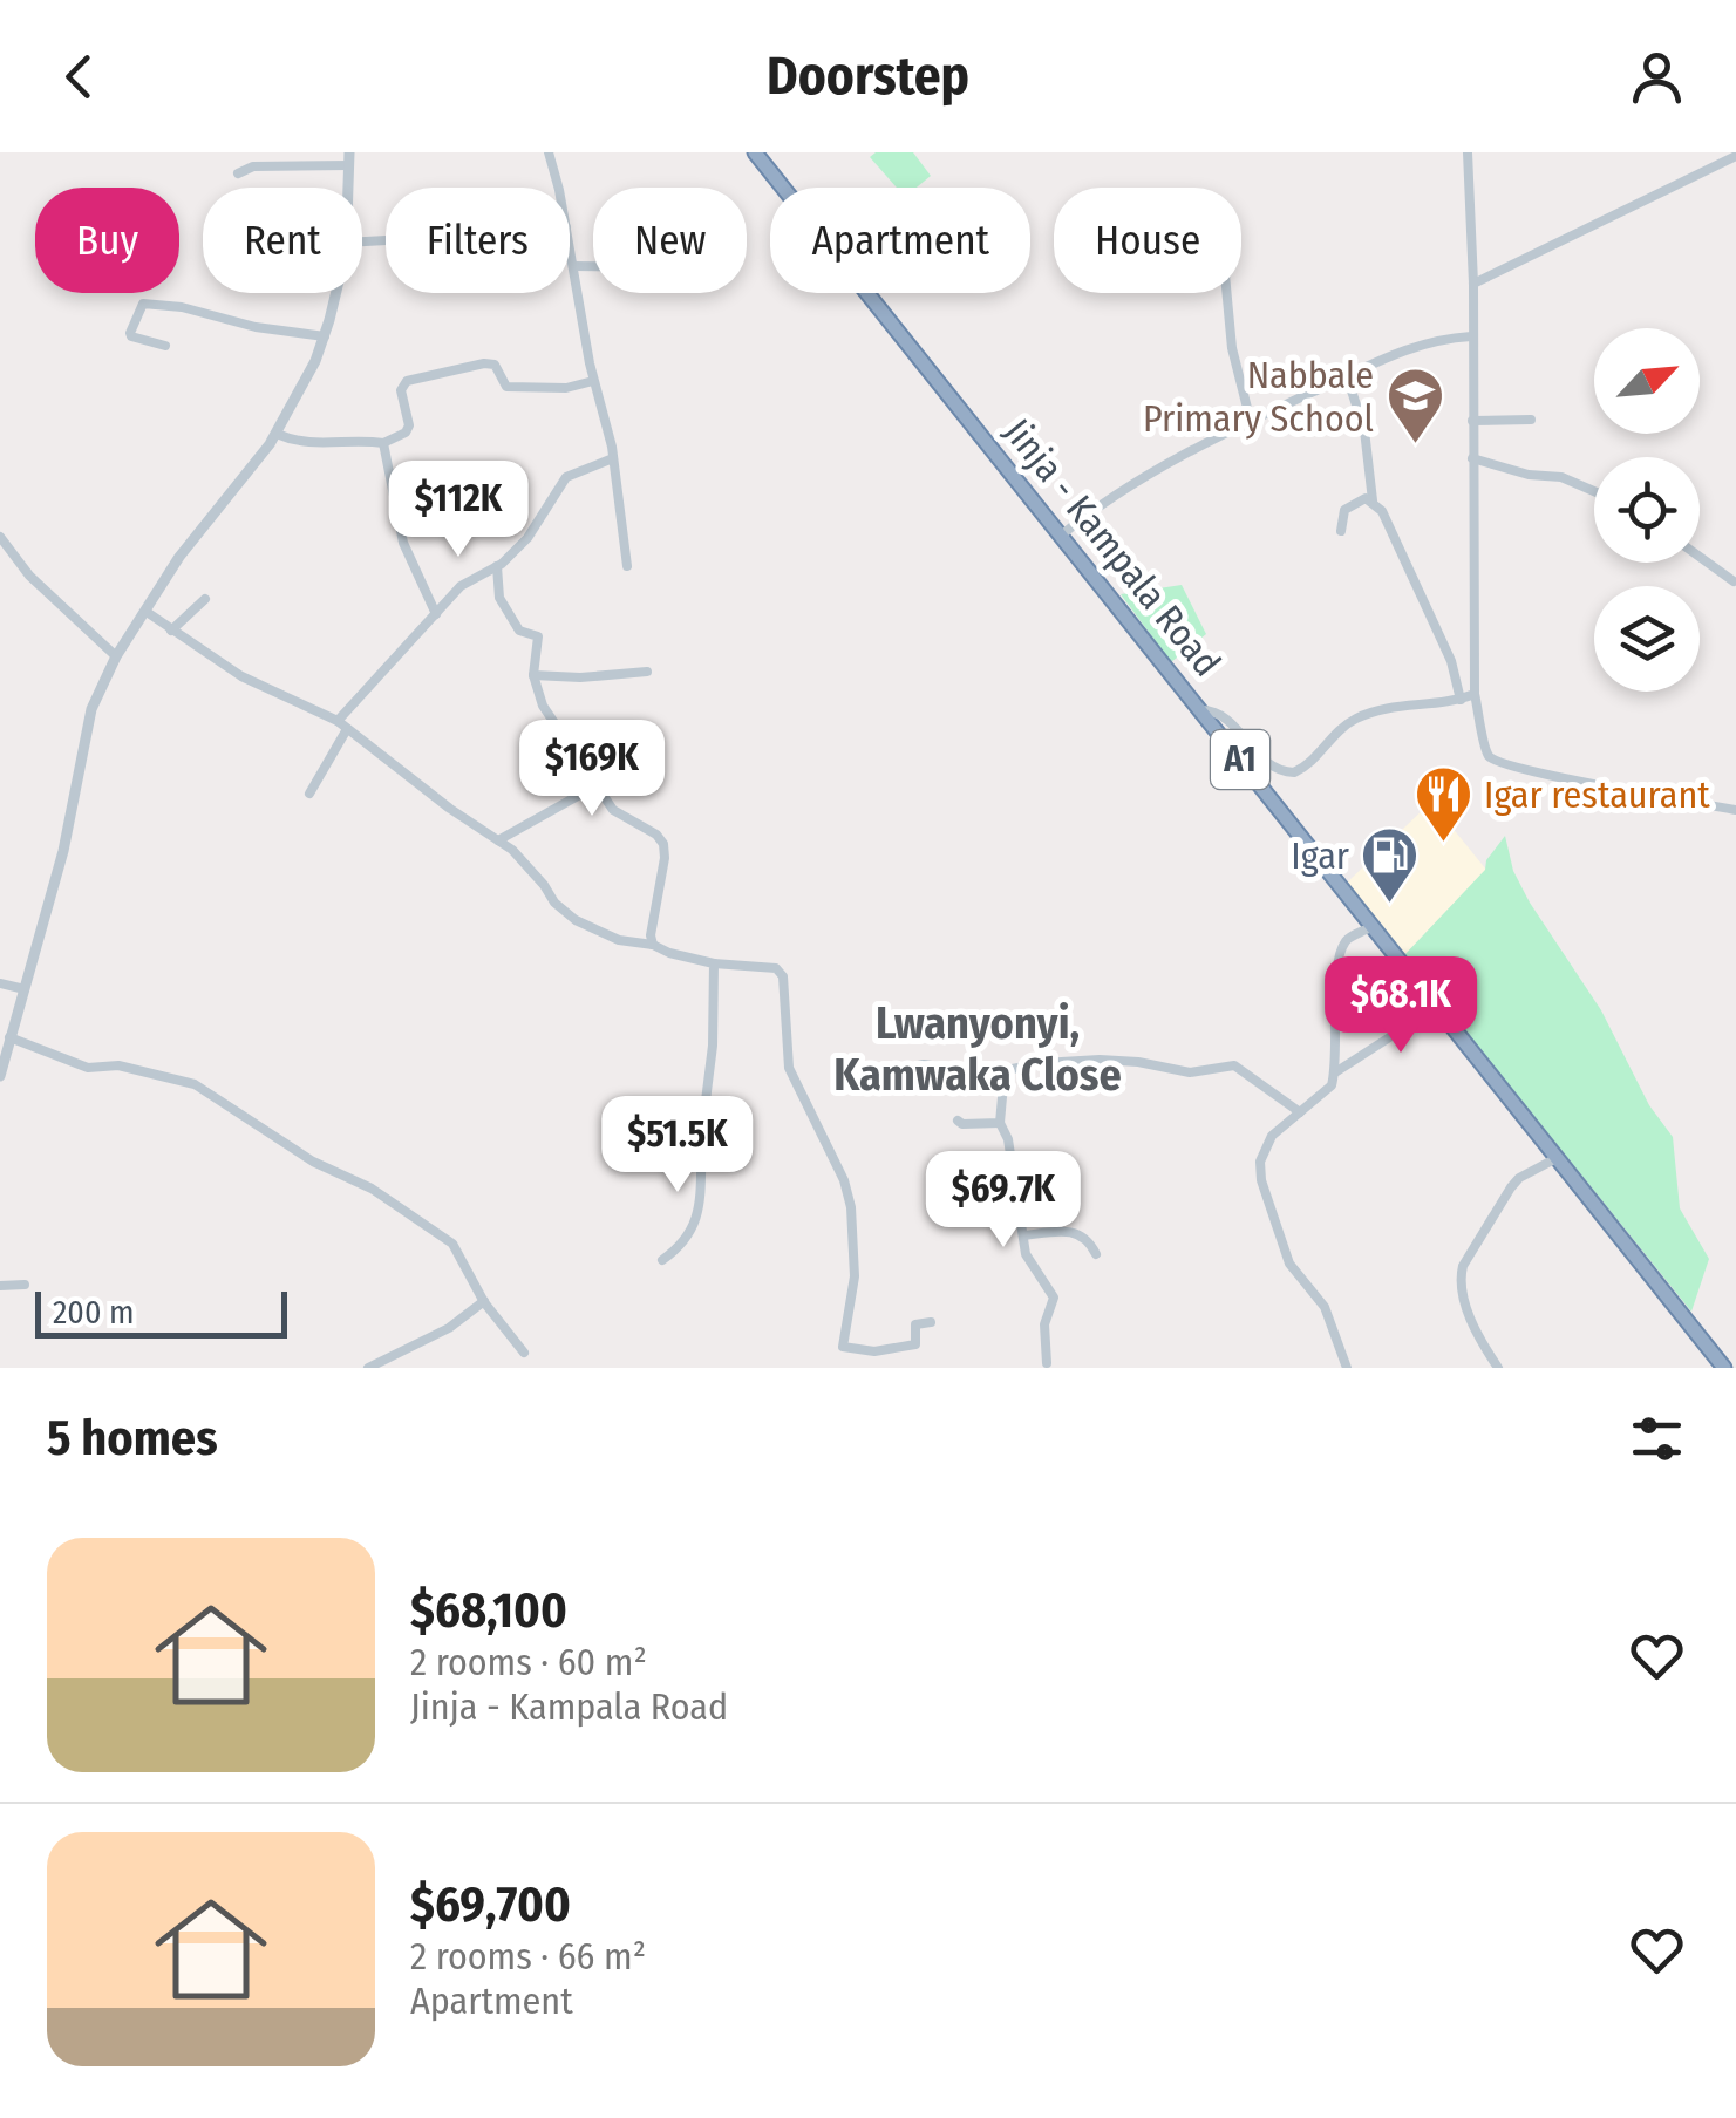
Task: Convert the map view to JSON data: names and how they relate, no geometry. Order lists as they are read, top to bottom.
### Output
{
  "streets": {
    "highway": ["Jinja - Kampala Road", "A1"]
  },
  "districts": ["Lwanyonyi, Kamwaka Close"],
  "places": {
    "school or university": ["Nabbale Primary School"],
    "restaurant": ["Igar restaurant"],
    "fuel station": ["Igar"]
  },
  "scale_bar": "200 m",
  "north": "top right",
  "page": {
    "header": "Doorstep",
    "chip": [
      "Buy",
      "Rent",
      "Filters",
      "New",
      "Apartment",
      "House"
    ],
    "price": [
      "$112K",
      "$169K",
      "$68.1K",
      "$51.5K",
      "$69.7K"
    ],
    "scale": "200 m",
    "heading": "5 homes",
    "list": [
      {
        "name": "$68,100",
        "note": "2 rooms · 60 m² · Jinja - Kampala Road"
      },
      {
        "name": "$69,700",
        "note": "2 rooms · 66 m² · Apartment"
      }
    ]
  }
}
